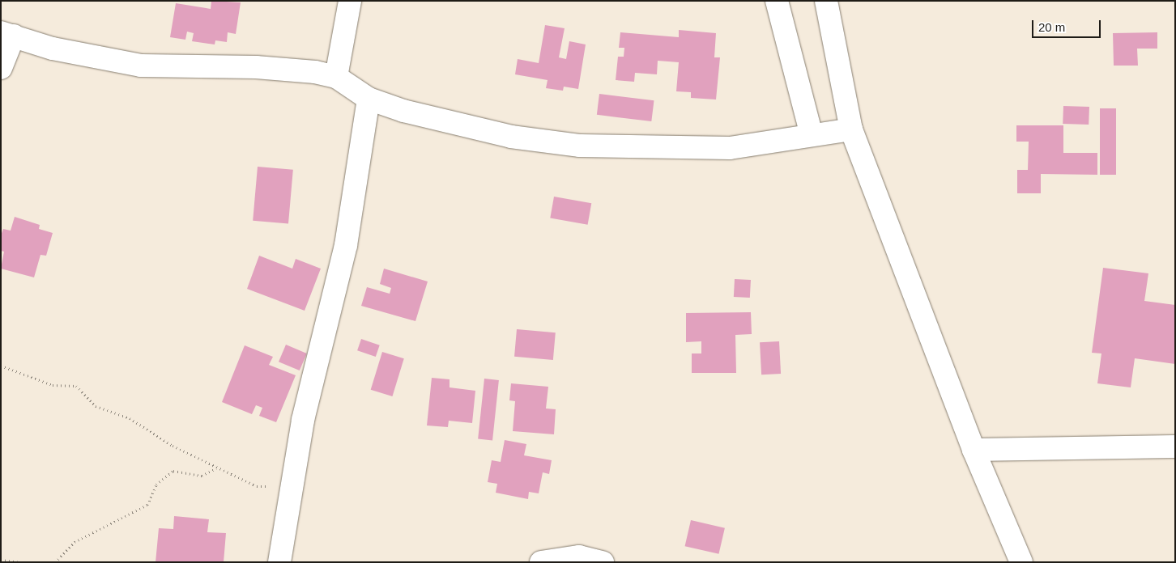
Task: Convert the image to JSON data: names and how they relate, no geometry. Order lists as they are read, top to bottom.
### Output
{
  "scale_bar": "20 m"
}
